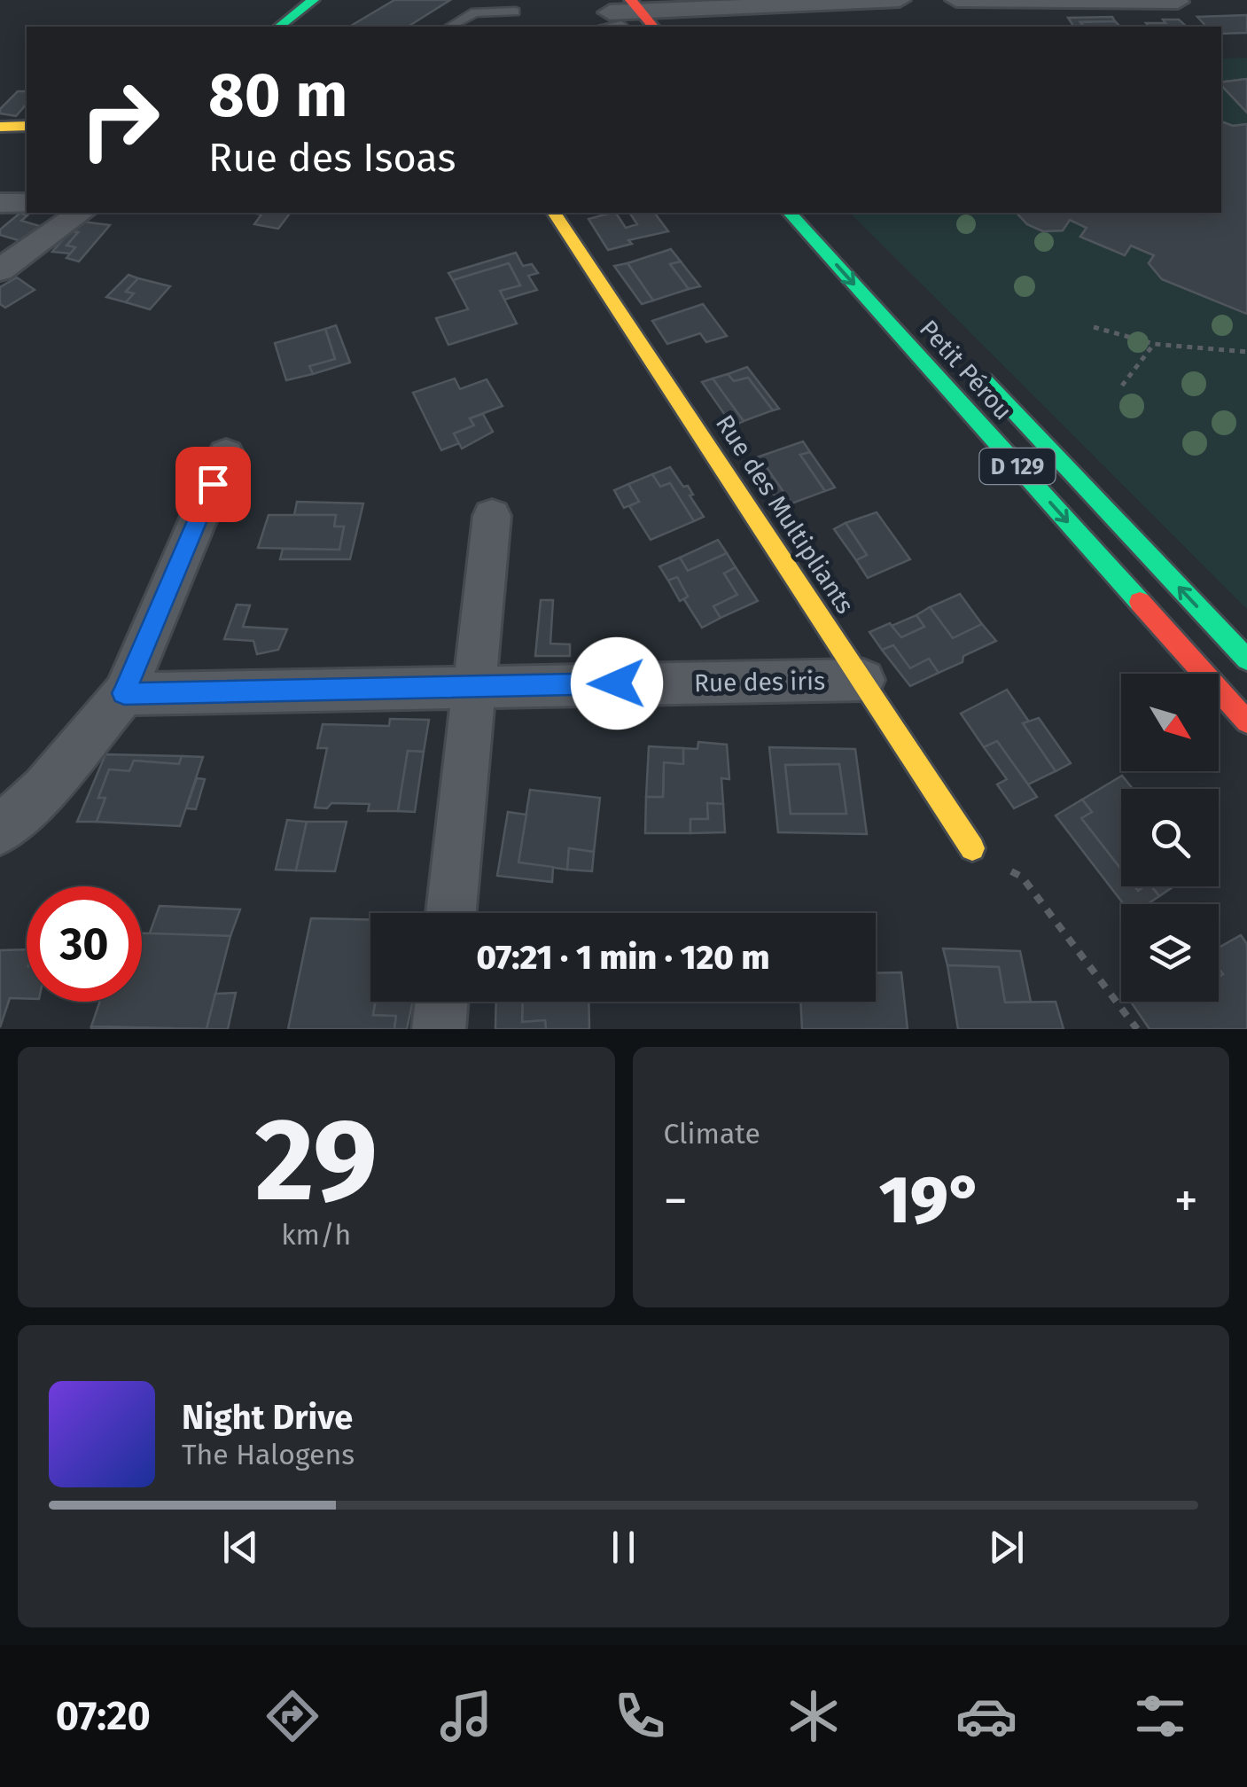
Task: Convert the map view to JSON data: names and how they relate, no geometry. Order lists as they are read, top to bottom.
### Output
{
  "streets": {
    "main road": ["Petit Pérou", "D 129", "Rue des Multipliants"],
    "street": ["Rue des iris"]
  },
  "crossings": [
    ["Rue des Multipliants", "Rue des iris"]
  ],
  "north": "bottom right",
  "page": {
    "turn": ["80 m", "Rue des Isoas"],
    "limit": "30",
    "trip": "07:21 · 1 min · 120 m",
    "tile": [
      ["29", "km/h"],
      "Climate"
    ],
    "heat": ["−", "19°", "+"],
    "song": ["Night Drive", "The Halogens"],
    "tabs": "07:20"
  }
}
